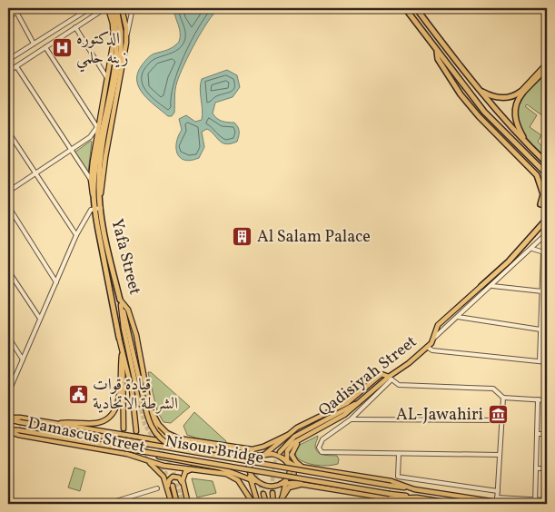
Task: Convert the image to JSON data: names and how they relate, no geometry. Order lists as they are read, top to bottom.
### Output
{
  "streets": {
    "highway": ["Yafa Street"],
    "main road": ["Qadisiyah Street", "Damascus Street", "Nisour Bridge"]
  },
  "crossings": [
    ["Yafa Street", "Qadisiyah Street"],
    ["Damascus Street", "Nisour Bridge"]
  ],
  "places": {
    "hospital": ["الدكتوره زينه حلمي"],
    "building": ["Al Salam Palace"],
    "public building": ["قيادة قوات الشرطة الاتحادية"],
    "museum": ["AL-Jawahiri"]
  }
}
